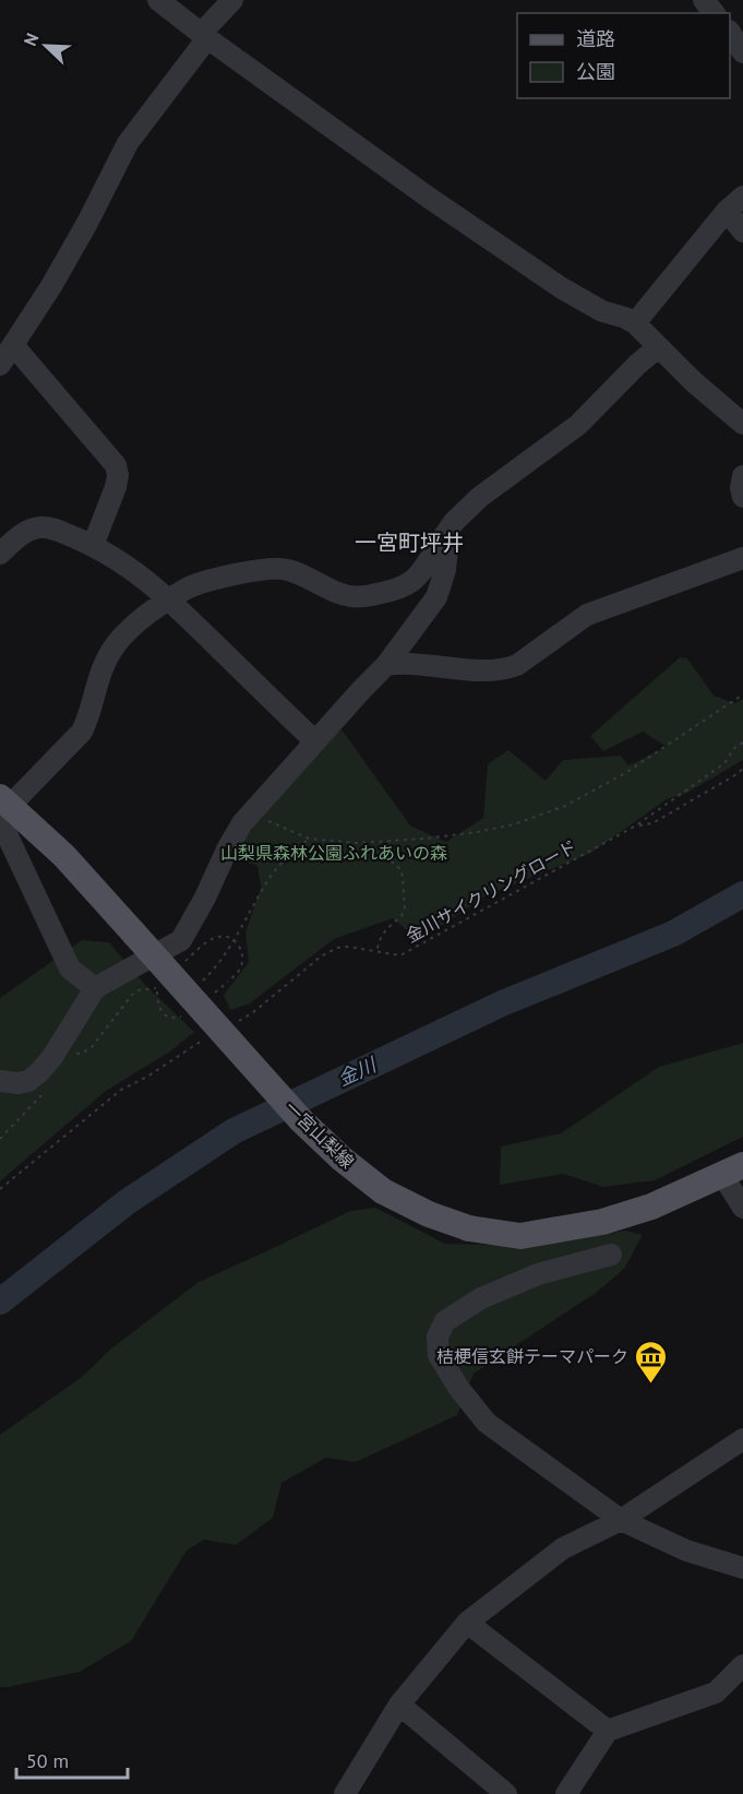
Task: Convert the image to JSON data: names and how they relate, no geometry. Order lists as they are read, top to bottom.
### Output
{
  "streets": {
    "main road": ["一宮山梨線"],
    "path": ["金川サイクリングロード"]
  },
  "districts": ["一宮町坪井"],
  "water": ["金川"],
  "parks": ["山梨県森林公園ふれあいの森"],
  "places": {
    "museum": ["桔梗信玄餅テーマパーク"]
  },
  "legend": ["道路", "公園"],
  "scale_bar": "50 m",
  "north": "top left"
}
